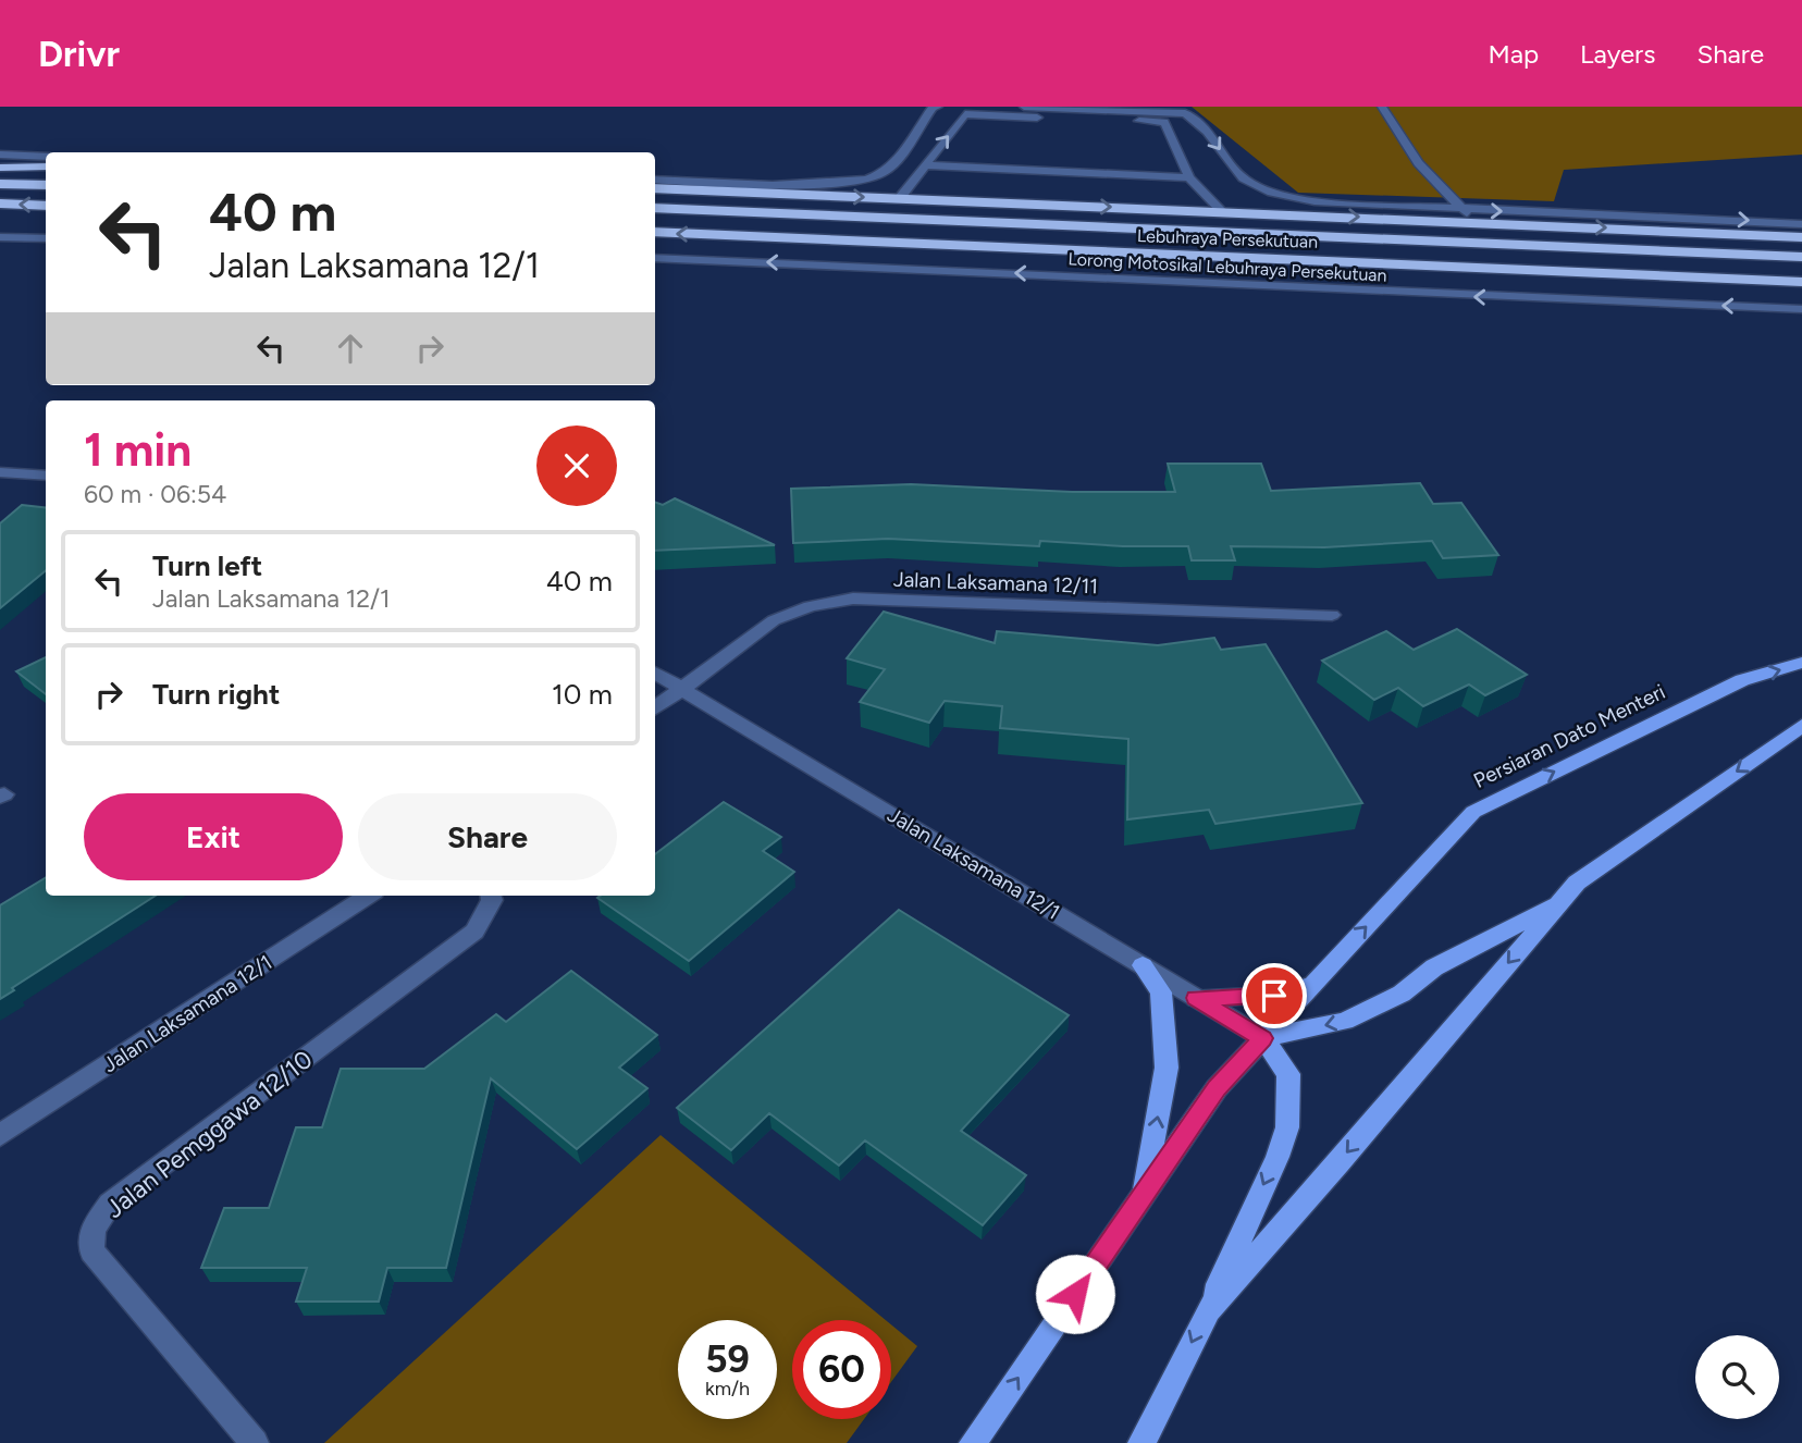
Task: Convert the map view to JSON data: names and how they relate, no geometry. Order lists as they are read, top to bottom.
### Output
{
  "streets": {
    "highway": ["Lebuhraya Persekutuan"],
    "main road": ["Persiaran Dato Menteri"],
    "street": [
      "Lorong Motosikal Lebuhraya Persekutuan",
      "Jalan Laksamana 12/11",
      "Jalan Laksamana 12/1",
      "Jalan Pemggawa 12/10"
    ]
  },
  "crossings": [
    ["Jalan Laksamana 12/11", "Jalan Laksamana 12/1"],
    ["Persiaran Dato Menteri", "Jalan Laksamana 12/1"]
  ],
  "page": {
    "header": "Drivr",
    "nav": ["Map", "Layers", "Share"],
    "turn": ["40 m", "Jalan Laksamana 12/1"],
    "heading": ["1 min", "60 m · 06:54"],
    "list": [
      {
        "name": "Turn left",
        "note": "Jalan Laksamana 12/1",
        "value": "40 m"
      },
      {
        "name": "Turn right",
        "value": "10 m"
      }
    ],
    "buttons": ["Exit", "Share"],
    "speed": "59 km/h",
    "limit": "60"
  }
}
